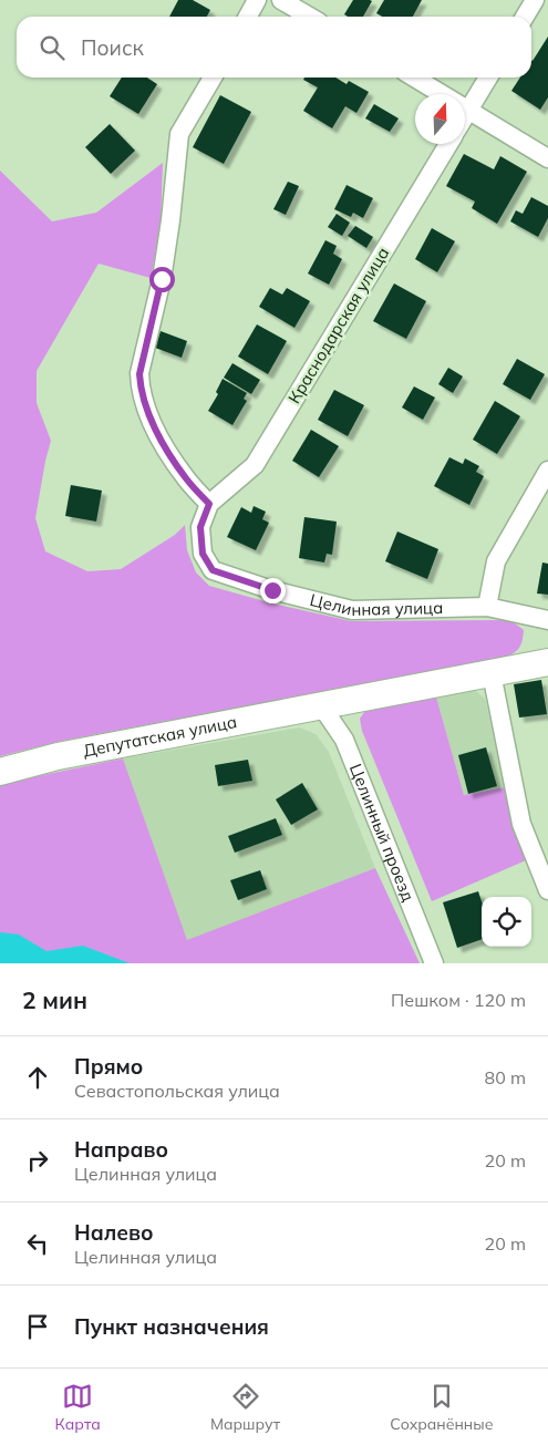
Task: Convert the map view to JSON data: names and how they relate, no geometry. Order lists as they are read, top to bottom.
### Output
{
  "streets": {
    "street": [
      "Краснодарская улица",
      "Целинная улица",
      "Депутатская улица",
      "Целинный проезд"
    ]
  },
  "crossings": [
    ["Краснодарская улица", "Целинная улица"],
    ["Депутатская улица", "Целинный проезд"]
  ],
  "north": "top",
  "page": {
    "search": "Поиск",
    "heading": ["2 мин", "Пешком · 120 m"],
    "list": [
      ["Прямо", "Севастопольская улица", "80 m"],
      ["Направо", "Целинная улица", "20 m"],
      ["Налево", "Целинная улица", "20 m"],
      "Пункт назначения"
    ],
    "nav": ["Карта", "Маршрут", "Сохранённые"]
  }
}
